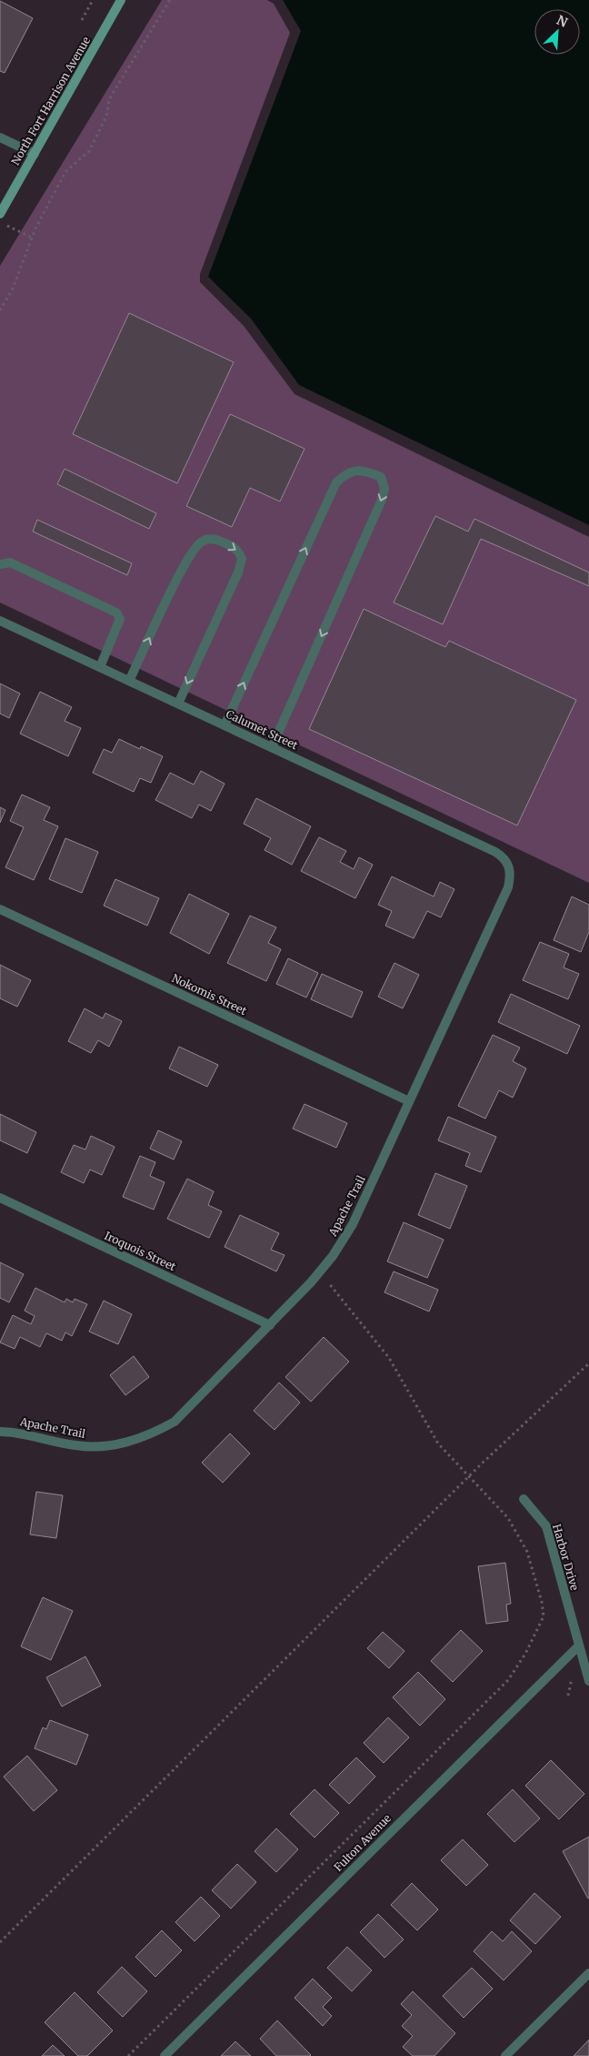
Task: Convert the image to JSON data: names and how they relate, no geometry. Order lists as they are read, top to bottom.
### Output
{
  "streets": {
    "main road": ["North Fort Harrison Avenue"],
    "street": [
      "Calumet Street",
      "Nokomis Street",
      "Apache Trail",
      "Iroquois Street",
      "Harbor Drive",
      "Fulton Avenue"
    ]
  },
  "crossings": [
    ["Calumet Street", "Apache Trail"],
    ["Nokomis Street", "Apache Trail"],
    ["Apache Trail", "Iroquois Street"],
    ["Harbor Drive", "Fulton Avenue"]
  ],
  "north": "top right"
}
